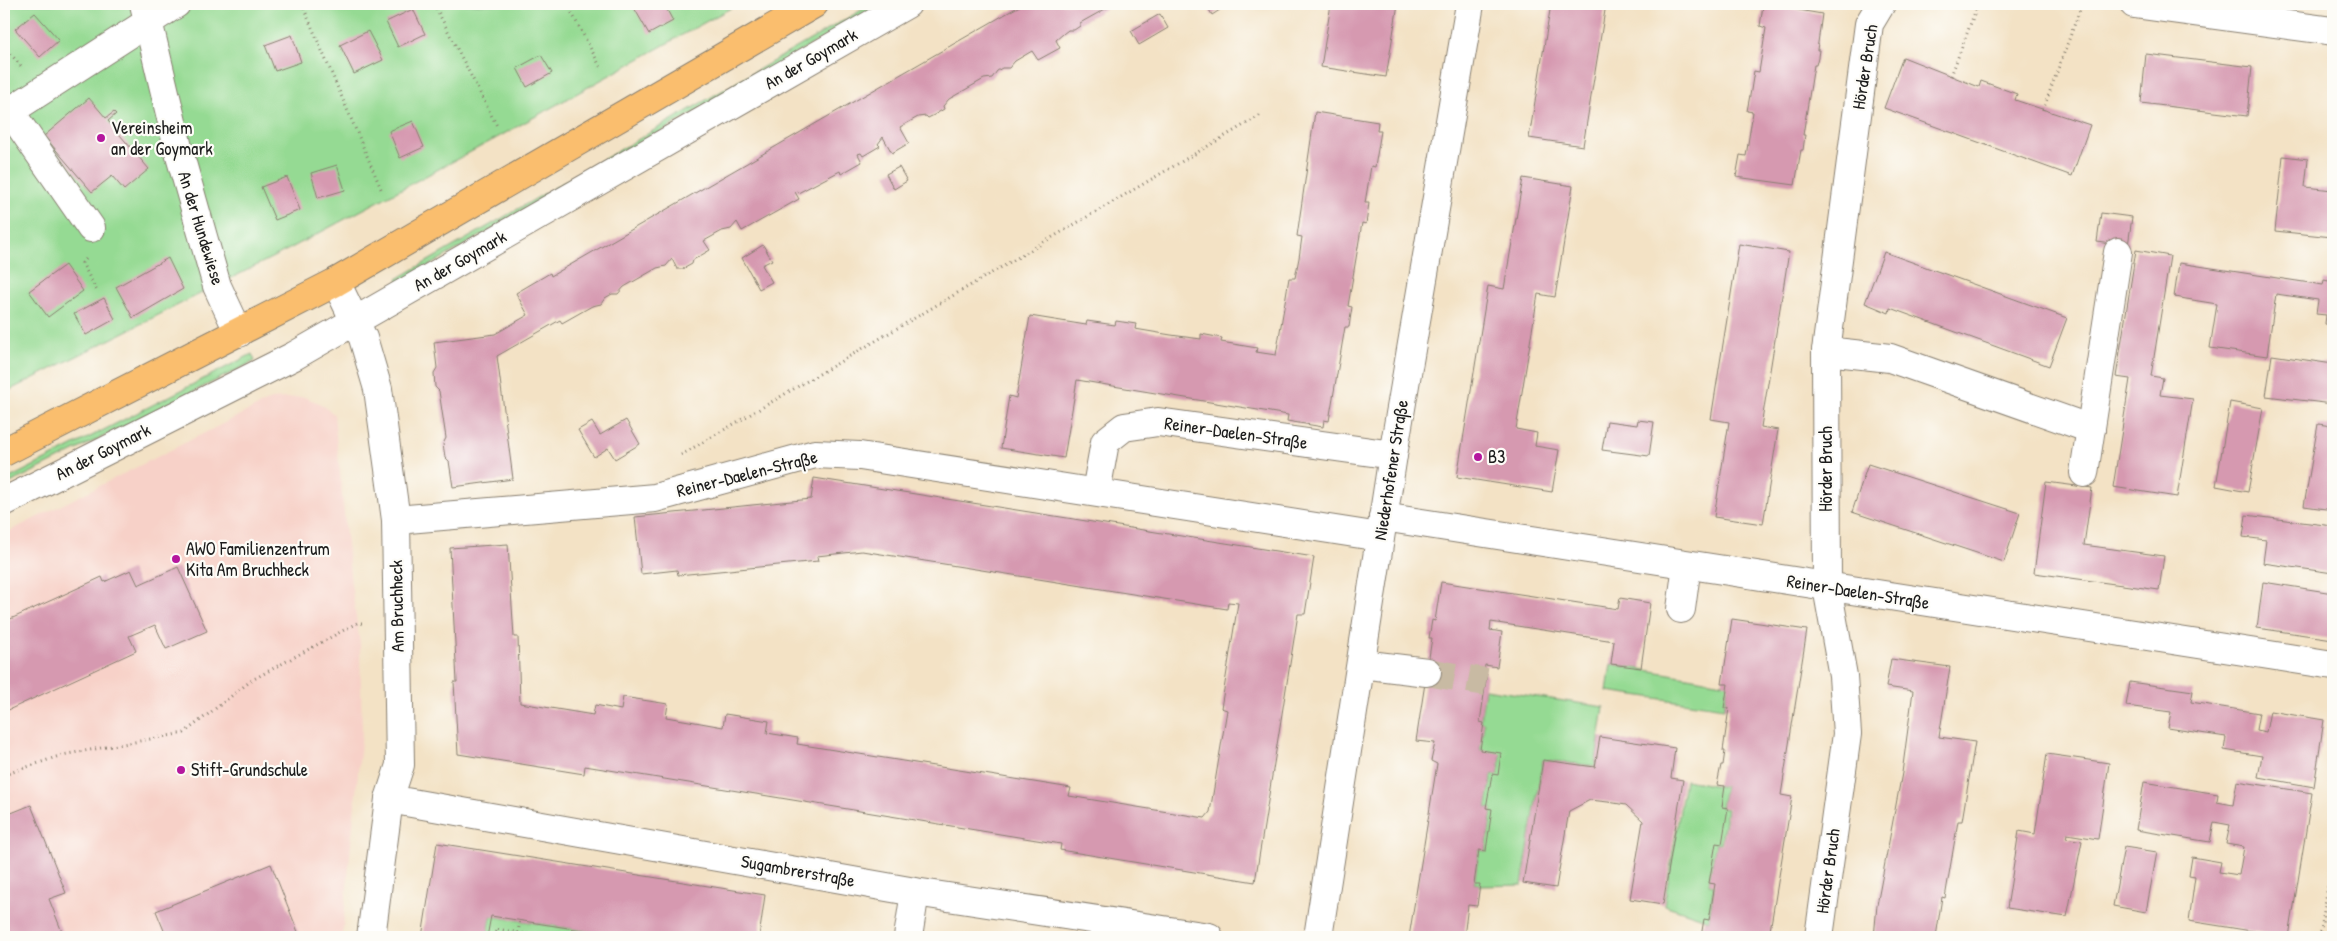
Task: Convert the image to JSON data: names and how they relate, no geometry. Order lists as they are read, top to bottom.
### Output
{
  "streets": {
    "street": [
      "An der Goymark",
      "Hörder Bruch",
      "An der Hundewiese",
      "Reiner-Daelen-Straße",
      "Niederhofener Straße",
      "Am Bruchheck",
      "Sugambrerstraße"
    ]
  },
  "crossings": [
    ["An der Goymark", "Am Bruchheck"],
    ["Hörder Bruch", "Reiner-Daelen-Straße"],
    ["Reiner-Daelen-Straße", "Niederhofener Straße"],
    ["Reiner-Daelen-Straße", "Am Bruchheck"],
    ["Am Bruchheck", "Sugambrerstraße"]
  ],
  "places": [
    "Vereinsheim an der Goymark",
    "B3",
    "AWO Familienzentrum Kita Am Bruchheck",
    "Stift-Grundschule"
  ]
}
